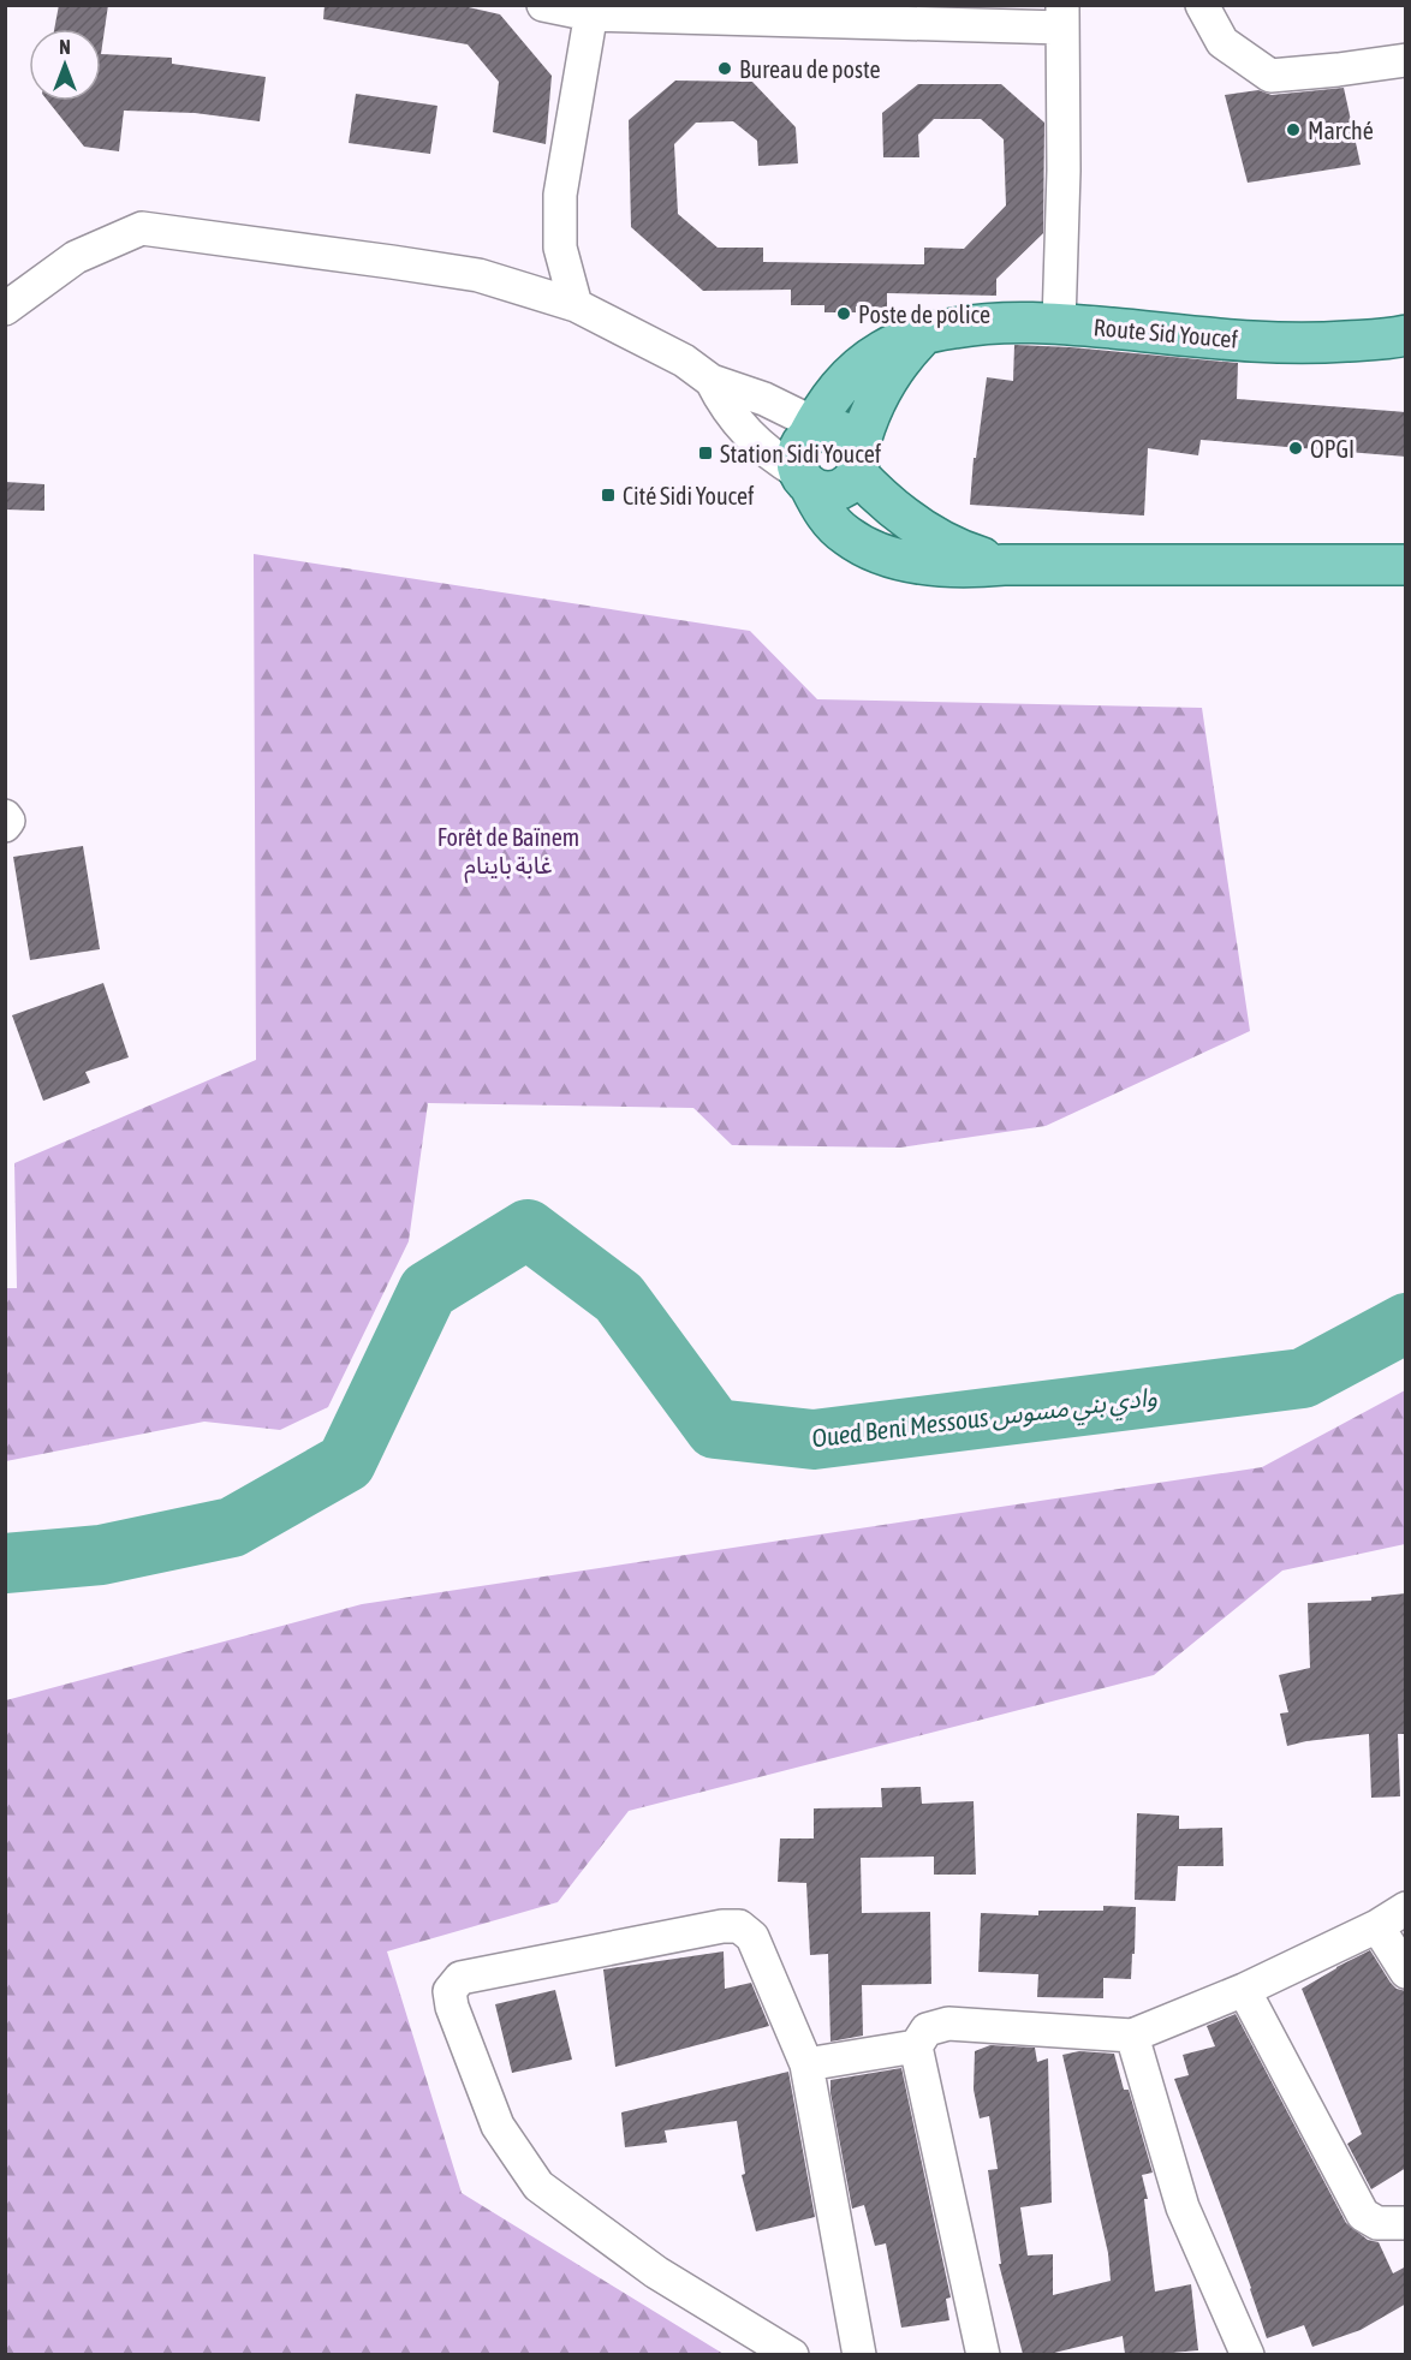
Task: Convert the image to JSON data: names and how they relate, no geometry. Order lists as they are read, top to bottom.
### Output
{
  "streets": {
    "main road": ["Route Sid Youcef"]
  },
  "water": ["Oued Beni Messous وادي بني مسوس"],
  "parks": ["Forêt de Baïnem غابة باينام"],
  "places": {
    "other": [
      "Bureau de poste",
      "Marché",
      "Poste de police",
      "OPGI"
    ],
    "transit": ["Station Sidi Youcef", "Cité Sidi Youcef"]
  },
  "north": "top"
}
